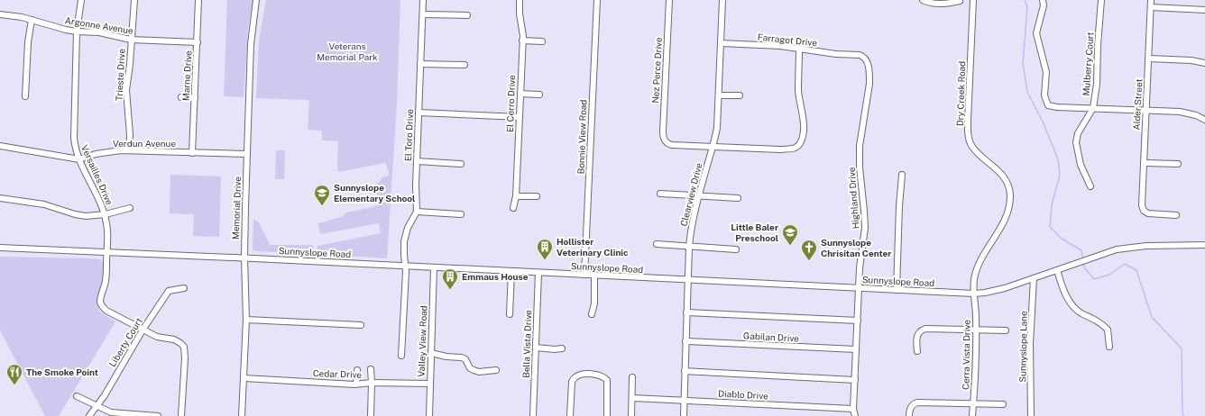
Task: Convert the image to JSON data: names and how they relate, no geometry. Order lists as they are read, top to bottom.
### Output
{
  "streets": {
    "street": [
      "Argonne Avenue",
      "Farragot Drive",
      "Mulberry Court",
      "Nez Perce Drive",
      "Trieste Drive",
      "Marne Drive",
      "Dry Creek Road",
      "El Cerro Drive",
      "Alder Street",
      "El Toro Drive",
      "Bonnie View Road",
      "Verdun Avenue",
      "Versailles Drive",
      "Clearview Drive",
      "Highland Drive",
      "Memorial Drive",
      "Sunnyslope Road",
      "Gabilan Drive",
      "Valley View Road",
      "Liberty Court",
      "Bella Vista Drive",
      "Sunnyslope Lane",
      "Cerra Vista Drive",
      "Cedar Drive",
      "Diablo Drive"
    ]
  },
  "crossings": [
    ["Argonne Avenue", "Trieste Drive"],
    ["Argonne Avenue", "Marne Drive"],
    ["Argonne Avenue", "Versailles Drive"],
    ["Farragot Drive", "Clearview Drive"],
    ["Farragot Drive", "Highland Drive"],
    ["Nez Perce Drive", "Clearview Drive"],
    ["Trieste Drive", "Verdun Avenue"],
    ["Marne Drive", "Verdun Avenue"],
    ["Dry Creek Road", "Sunnyslope Road"],
    ["Dry Creek Road", "Cerra Vista Drive"],
    ["Bonnie View Road", "Sunnyslope Road"],
    ["Verdun Avenue", "Versailles Drive"],
    ["Verdun Avenue", "Memorial Drive"],
    ["Versailles Drive", "Sunnyslope Road"],
    ["Versailles Drive", "Liberty Court"],
    ["Clearview Drive", "Sunnyslope Road"],
    ["Clearview Drive", "Gabilan Drive"],
    ["Clearview Drive", "Diablo Drive"],
    ["Highland Drive", "Sunnyslope Road"],
    ["Highland Drive", "Gabilan Drive"],
    ["Highland Drive", "Diablo Drive"],
    ["Memorial Drive", "Sunnyslope Road"],
    ["Memorial Drive", "Cedar Drive"],
    ["Sunnyslope Road", "Valley View Road"],
    ["Sunnyslope Road", "Bella Vista Drive"],
    ["Sunnyslope Road", "Sunnyslope Lane"],
    ["Sunnyslope Road", "Cerra Vista Drive"],
    ["Valley View Road", "Cedar Drive"]
  ],
  "parks": ["Veterans Memorial Park"],
  "places": {
    "school or university": ["Sunnyslope Elementary School", "Little Baler Preschool"],
    "building": ["Hollister Veterinary Clinic", "Emmaus House"],
    "church": ["Sunnyslope Chrisitan Center"],
    "restaurant": ["The Smoke Point"]
  }
}
